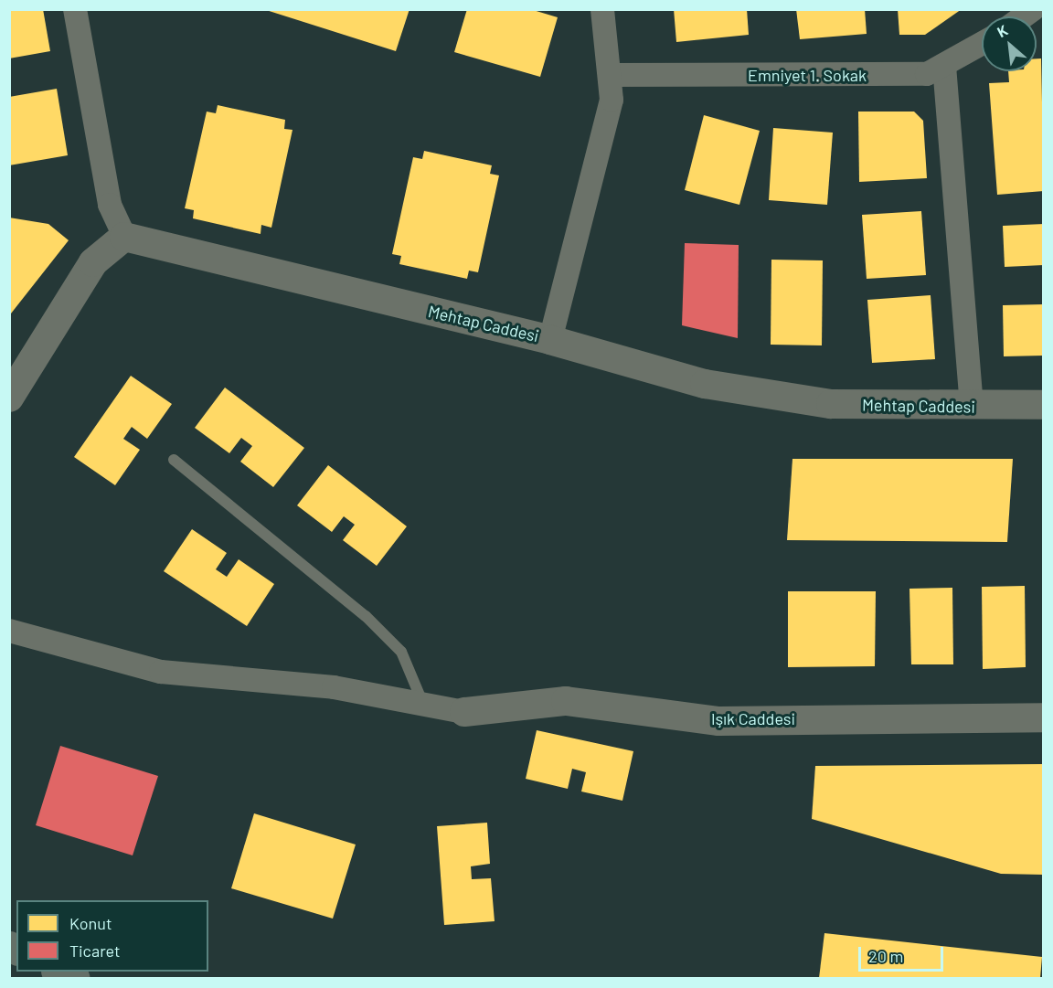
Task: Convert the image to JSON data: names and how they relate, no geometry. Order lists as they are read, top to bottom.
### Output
{
  "streets": {
    "street": ["Emniyet 1. Sokak", "Mehtap Caddesi", "Işık Caddesi"]
  },
  "legend": ["Konut", "Ticaret"],
  "scale_bar": "20 m",
  "north": "top left"
}
